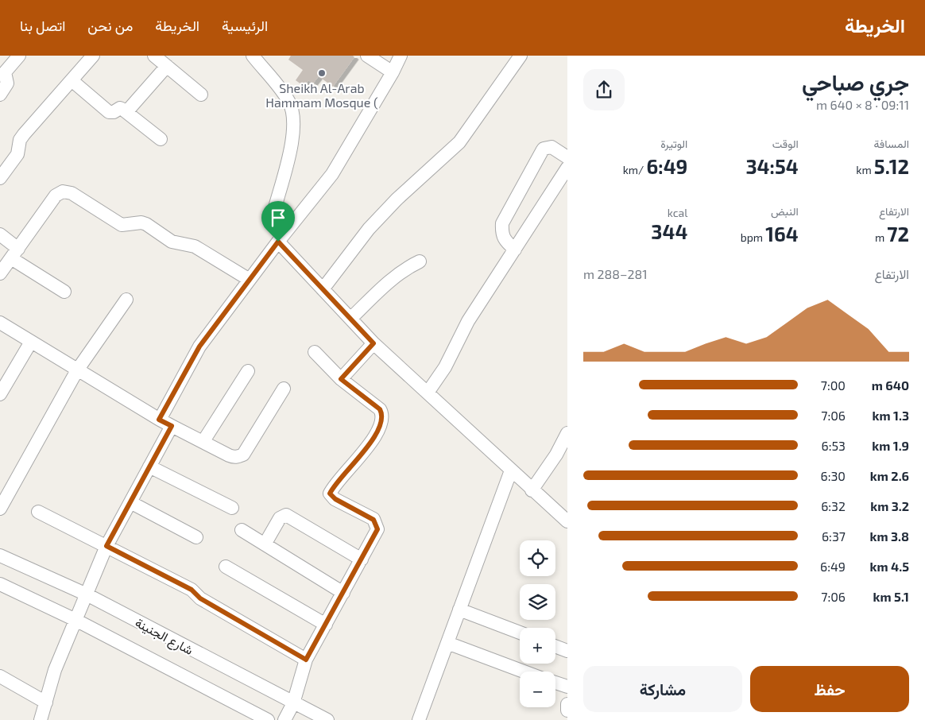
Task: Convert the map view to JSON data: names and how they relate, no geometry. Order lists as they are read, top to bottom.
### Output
{
  "streets": {
    "street": ["شارع الجنينة"]
  },
  "places": ["Sheikh Al-Arab Hammam Mosque ("],
  "page": {
    "header": "الخريطة",
    "nav": [
      "الرئيسية",
      "الخريطة",
      "من نحن",
      "اتصل بنا"
    ],
    "heading": ["جري صباحي", "09:11 · 8 × 640 m"],
    "stats": [
      ["المسافة", "5.12 km"],
      ["الوقت", "34:54"],
      ["الوتيرة", "6:49 /km"],
      ["الارتفاع", "72 m"],
      ["النبض", "164 bpm"],
      ["kcal", "344"]
    ],
    "chart": ["الارتفاع", "281–288 m"],
    "list": [
      {
        "name": "640 m",
        "note": "7:00"
      },
      {
        "name": "1.3 km",
        "note": "7:06"
      },
      {
        "name": "1.9 km",
        "note": "6:53"
      },
      {
        "name": "2.6 km",
        "note": "6:30"
      },
      {
        "name": "3.2 km",
        "note": "6:32"
      },
      {
        "name": "3.8 km",
        "note": "6:37"
      },
      {
        "name": "4.5 km",
        "note": "6:49"
      },
      {
        "name": "5.1 km",
        "note": "7:06"
      }
    ],
    "map_buttons": ["+", "−"],
    "buttons": ["حفظ", "مشاركة"]
  }
}
